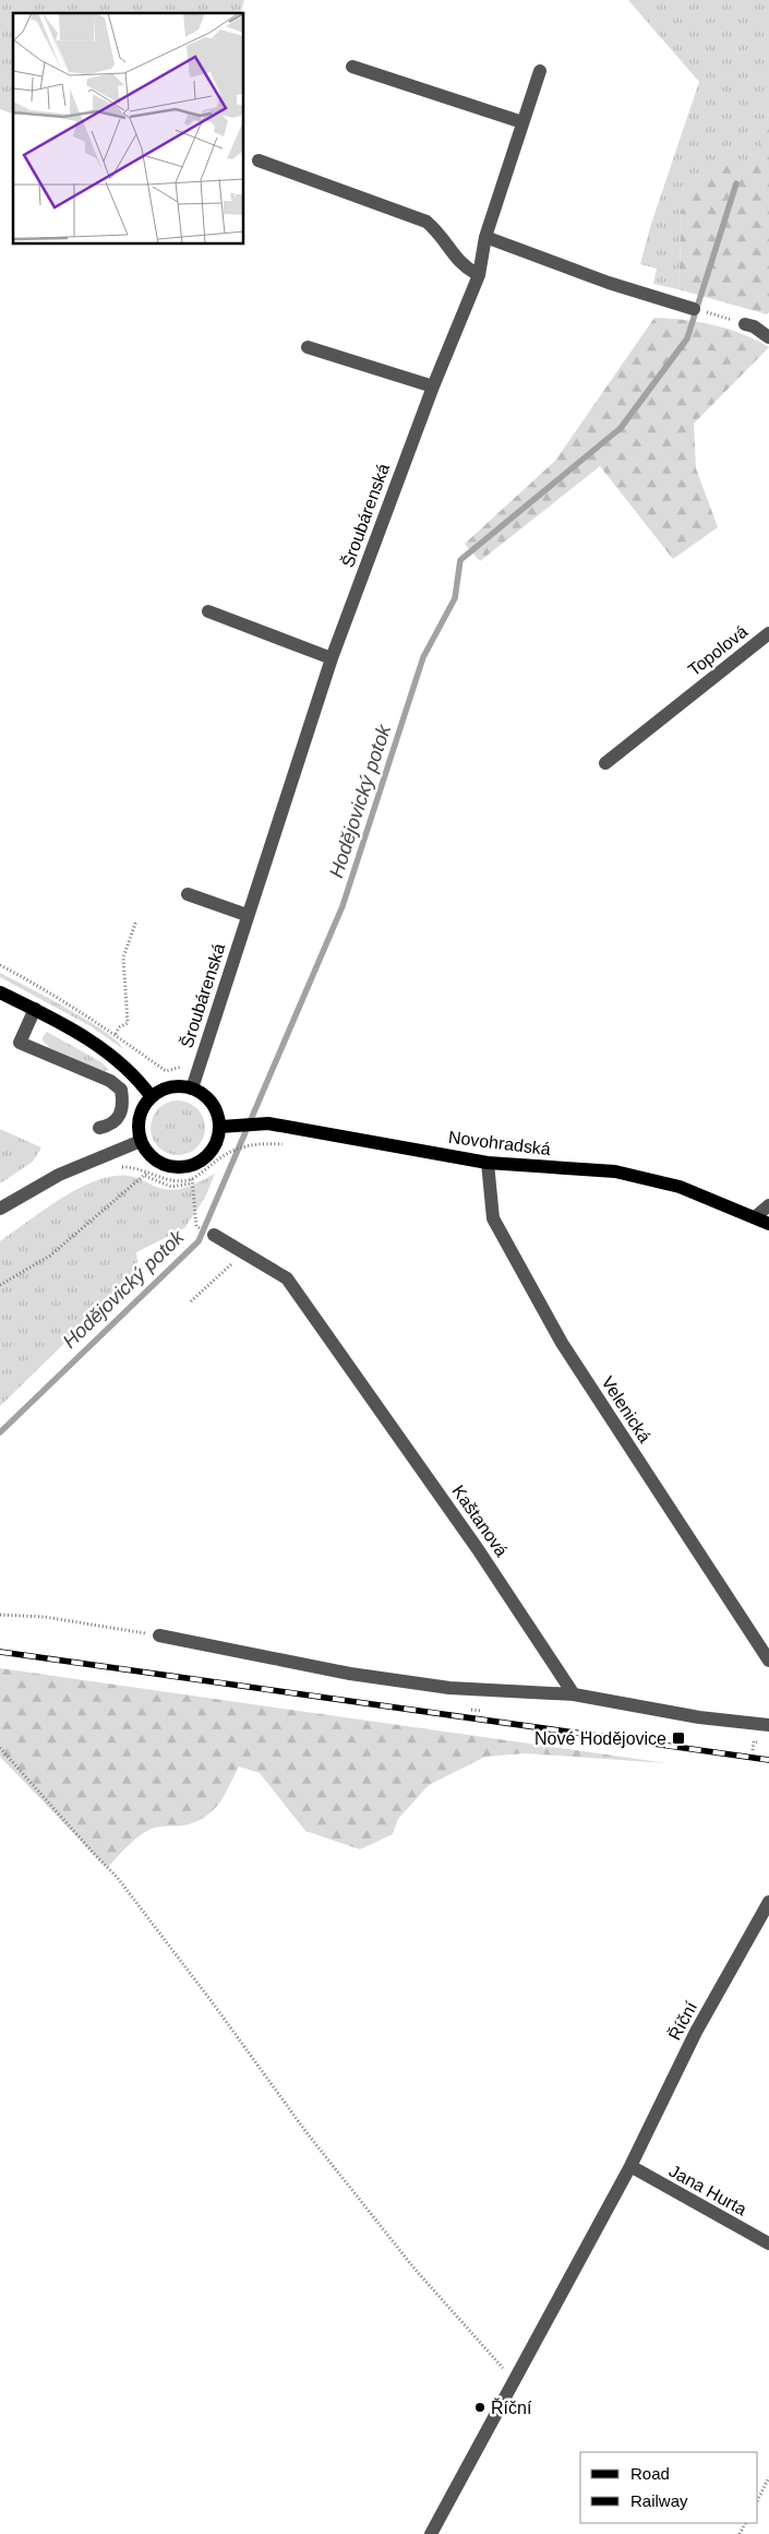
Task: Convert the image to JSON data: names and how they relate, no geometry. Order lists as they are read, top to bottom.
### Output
{
  "streets": {
    "main road": ["Novohradská"],
    "street": [
      "Šroubárenská",
      "Topolová",
      "Velenická",
      "Kaštanová",
      "Říční",
      "Jana Hurta"
    ]
  },
  "crossings": [
    ["Šroubárenská", "Novohradská"],
    ["Novohradská", "Velenická"],
    ["Říční", "Jana Hurta"]
  ],
  "water": ["Hodějovický potok"],
  "places": {
    "transit": ["Nové Hodějovice"],
    "other": ["Říční"]
  },
  "legend": ["Road", "Railway"]
}
